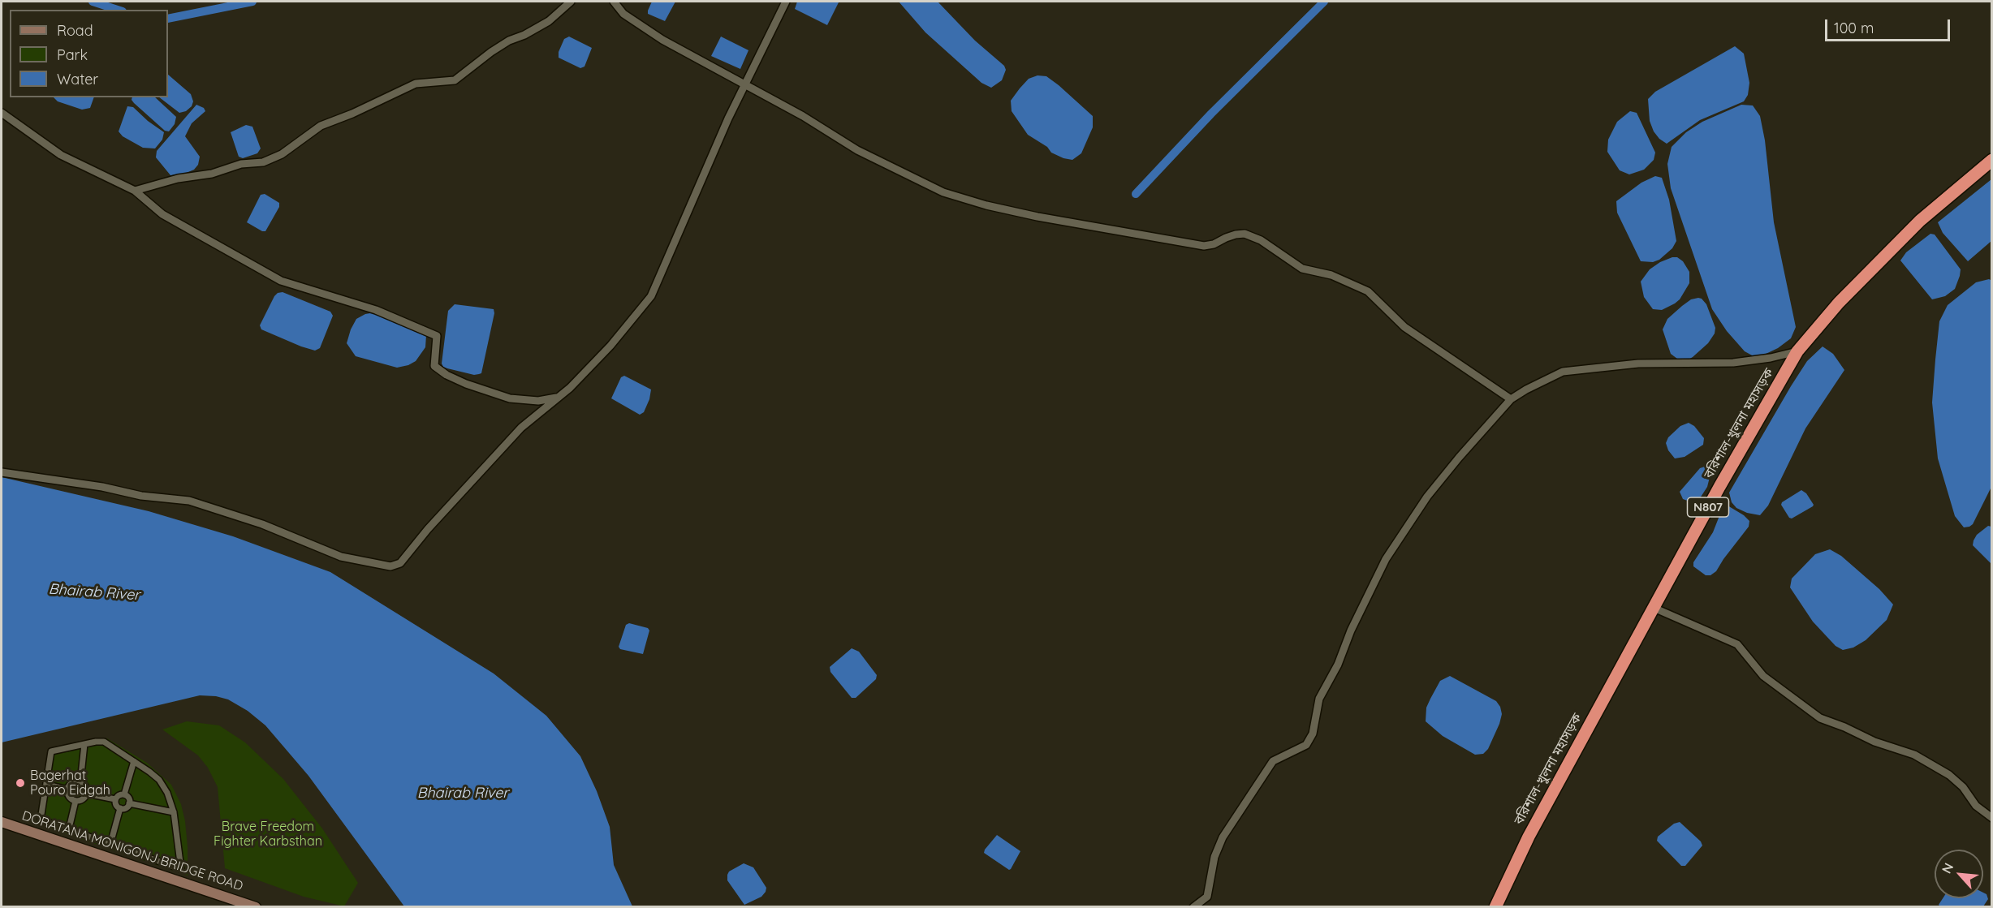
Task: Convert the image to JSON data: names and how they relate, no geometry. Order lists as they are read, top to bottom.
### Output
{
  "streets": {
    "highway": ["বরিশাল-খুলনা মহাসড়ক", "N807"],
    "main road": ["DORATANA MONIGONJ BRIDGE ROAD"]
  },
  "water": ["Bhairab River"],
  "parks": ["Brave Freedom Fighter Karbsthan"],
  "places": ["Bagerhat Pouro Eidgah"],
  "legend": ["Road", "Park", "Water"],
  "scale_bar": "100 m",
  "north": "top left"
}
